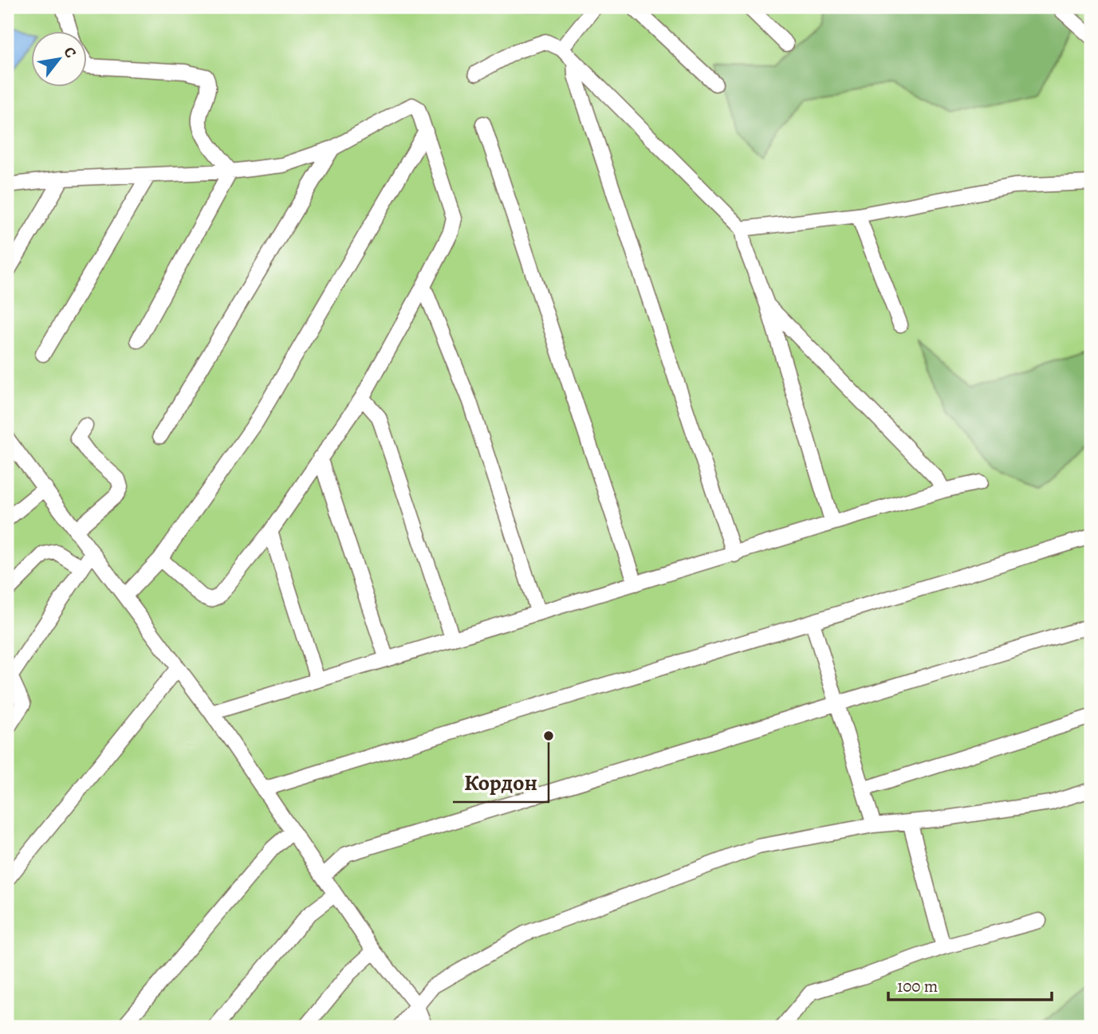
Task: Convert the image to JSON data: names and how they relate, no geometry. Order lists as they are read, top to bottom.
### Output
{
  "places": ["Кордон"],
  "scale_bar": "100 m",
  "north": "top right"
}
